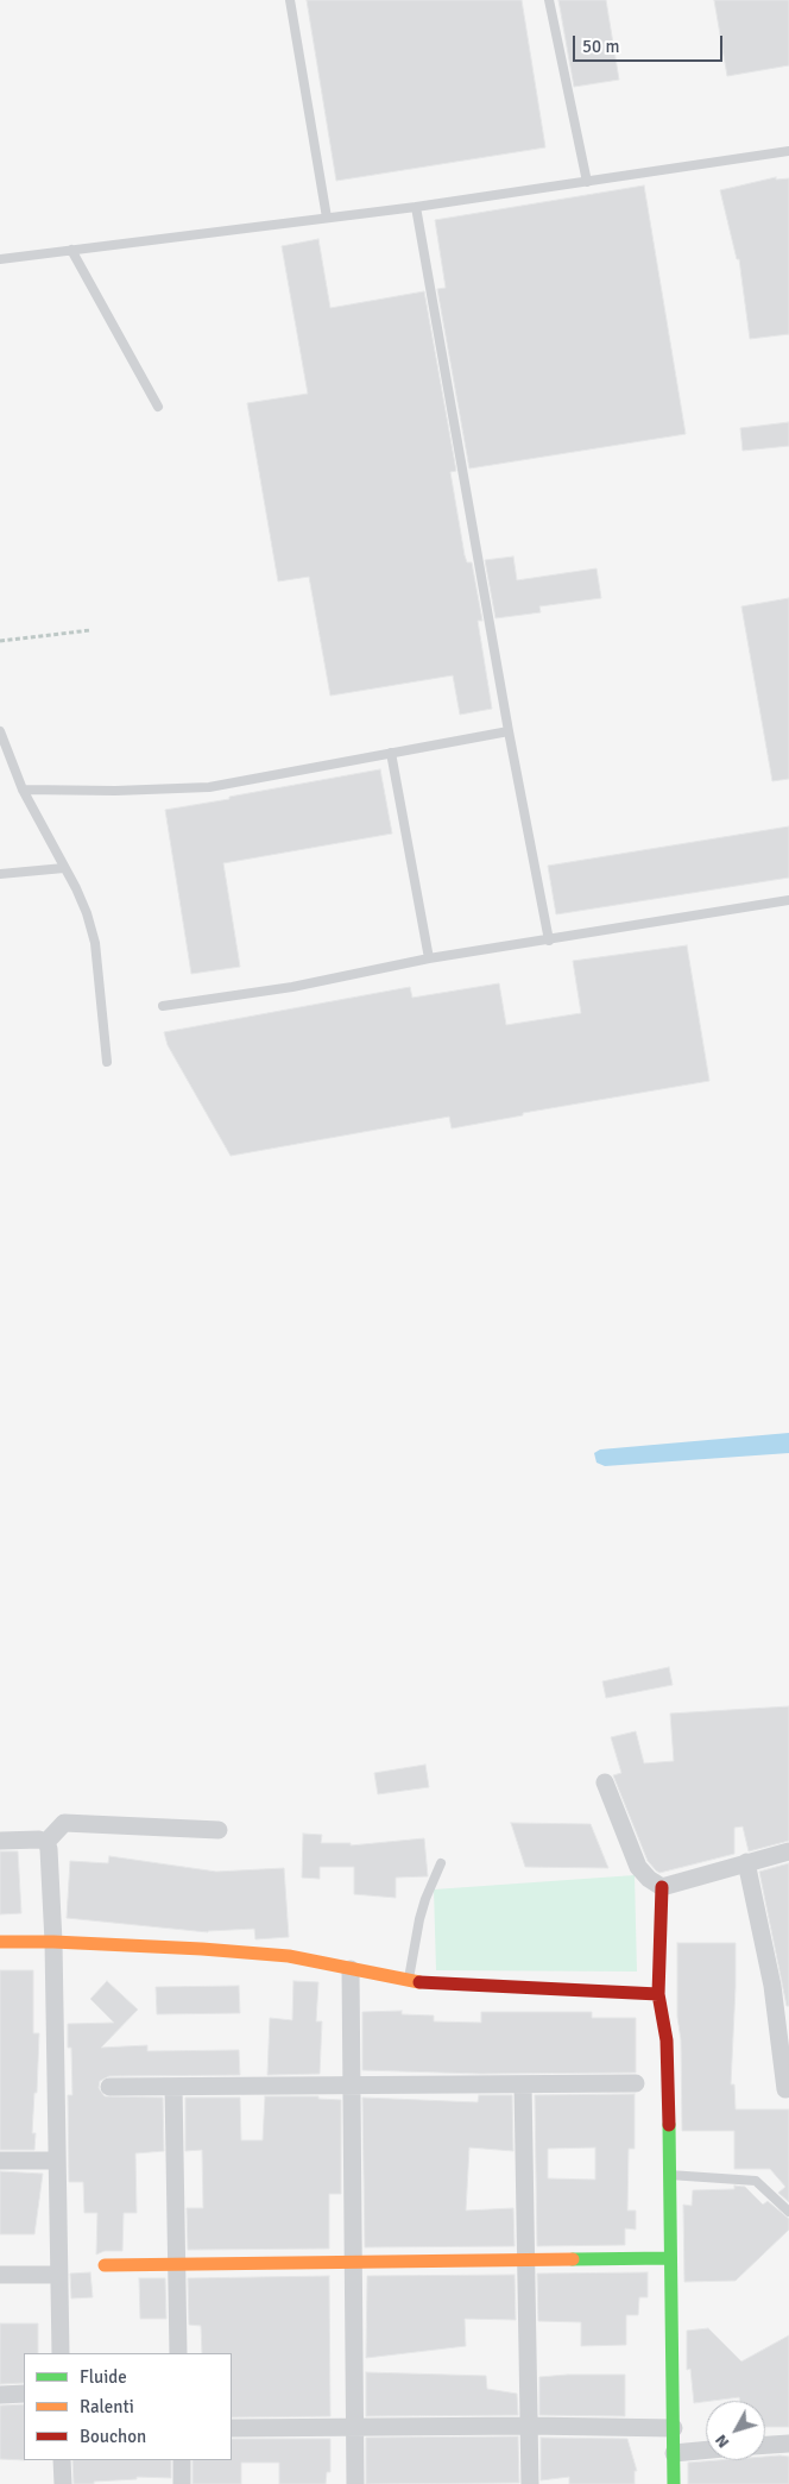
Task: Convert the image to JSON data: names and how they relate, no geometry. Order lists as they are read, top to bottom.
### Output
{
  "legend": ["Fluide", "Ralenti", "Bouchon"],
  "scale_bar": "50 m",
  "north": "bottom left"
}
